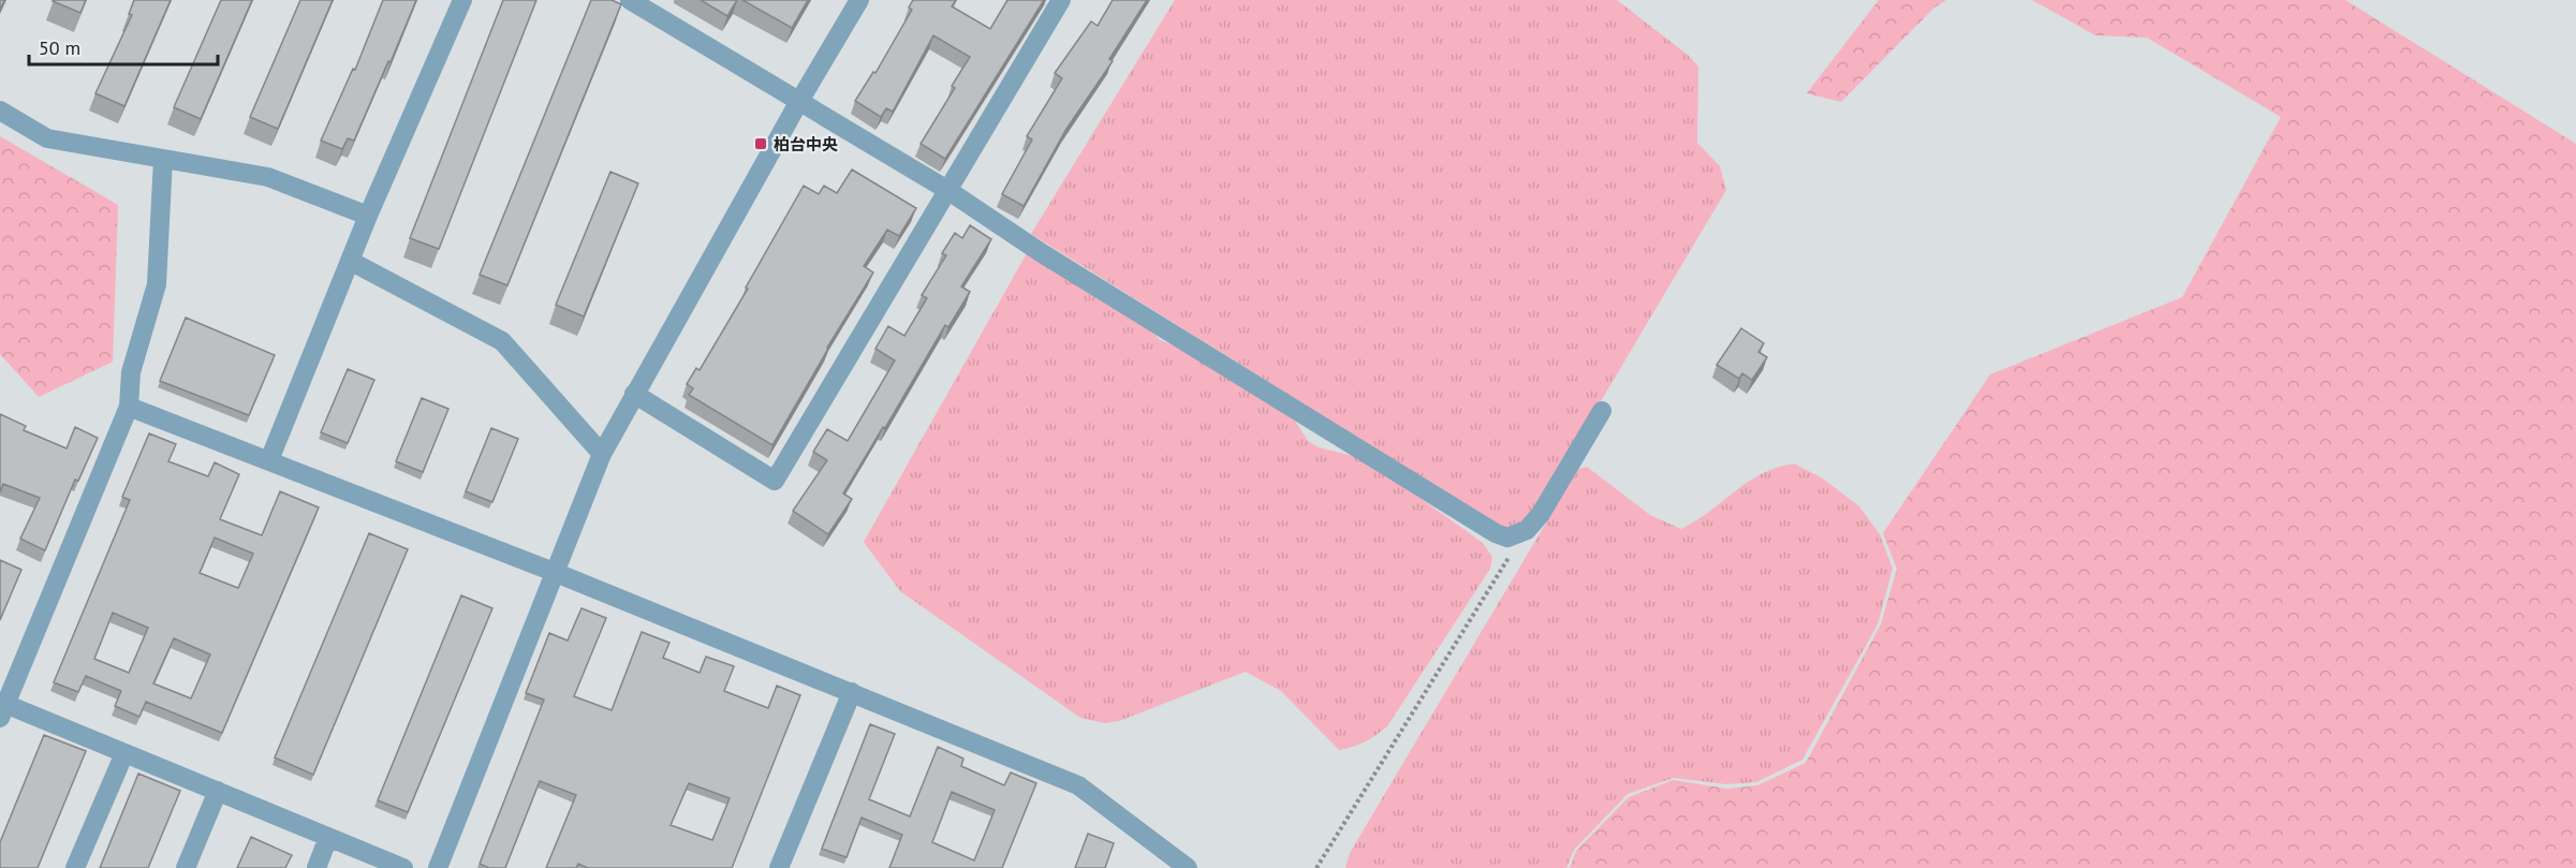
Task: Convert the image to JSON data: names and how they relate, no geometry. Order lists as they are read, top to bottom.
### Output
{
  "places": {
    "transit": ["柏台中央"]
  },
  "scale_bar": "50 m"
}
